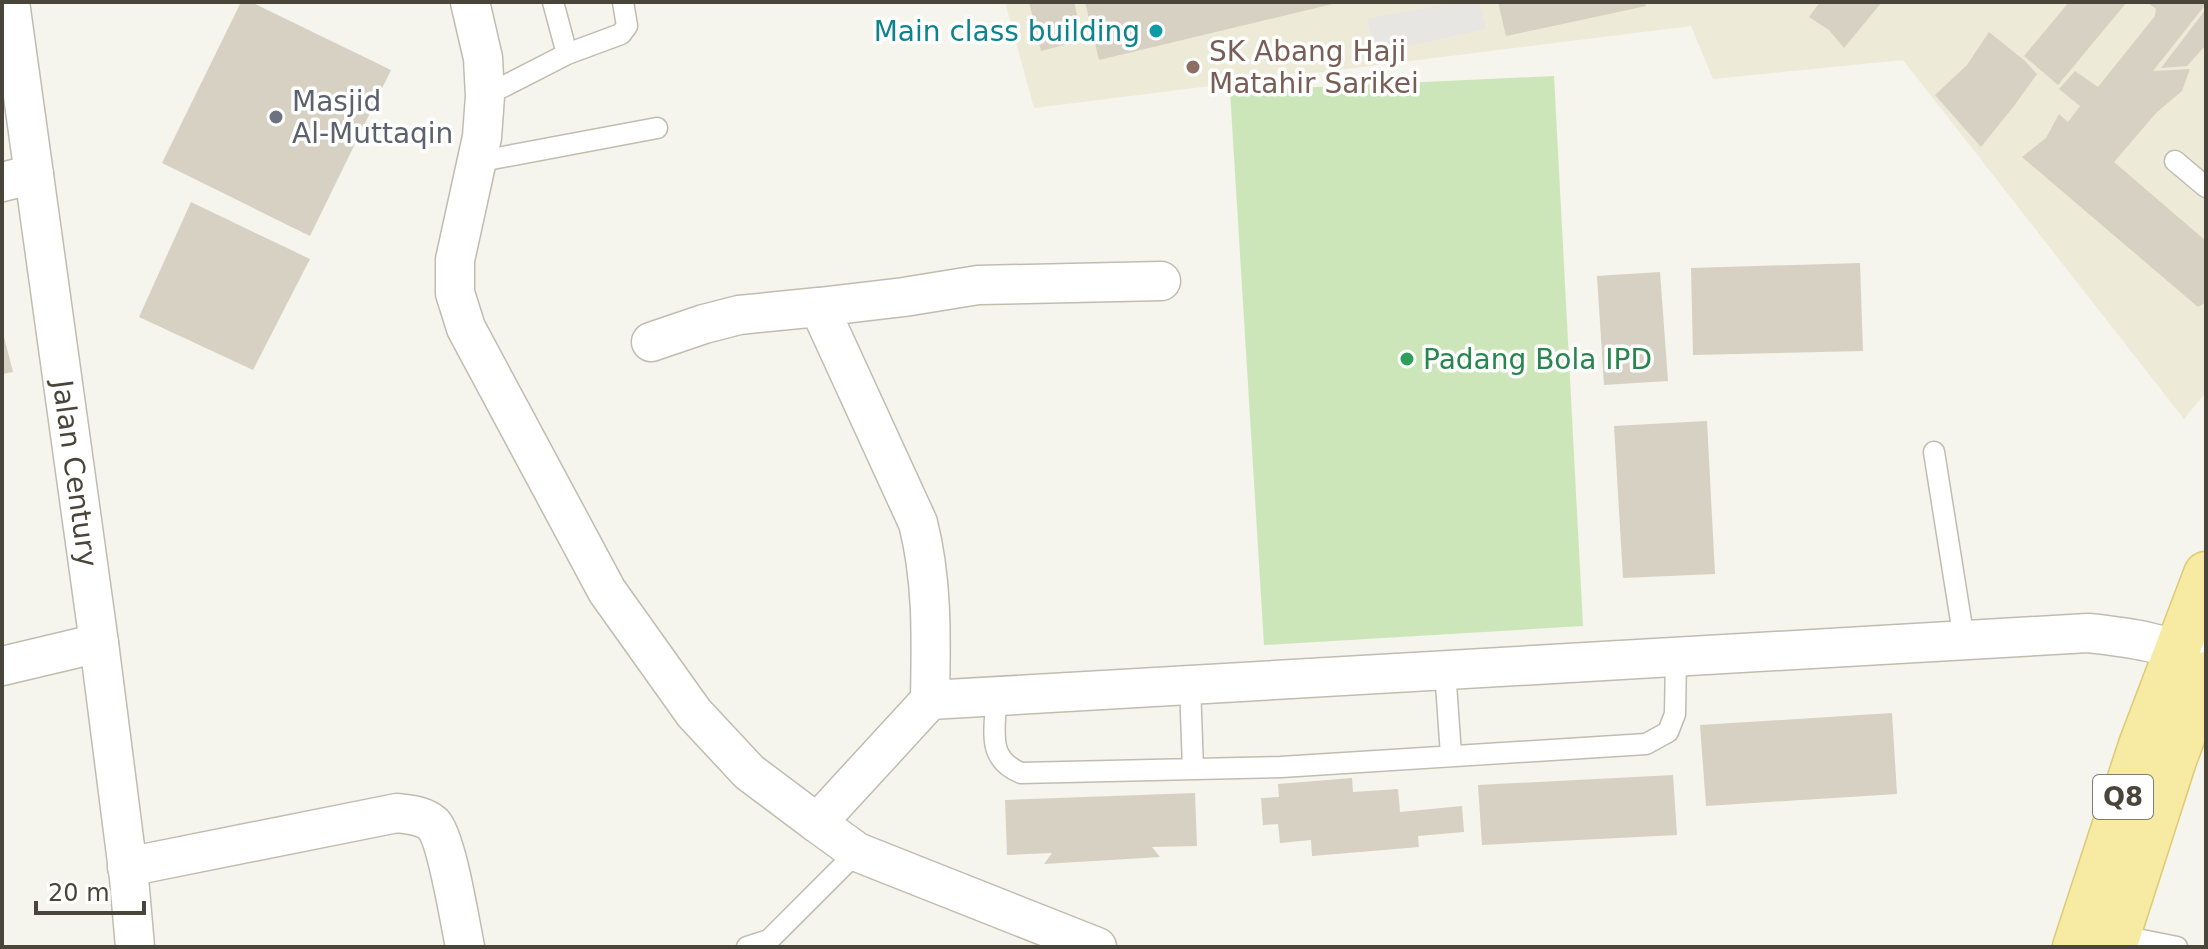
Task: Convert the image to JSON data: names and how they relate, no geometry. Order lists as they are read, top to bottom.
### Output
{
  "streets": {
    "main road": ["Q8"],
    "street": ["Jalan Century"]
  },
  "places": [
    "Main class building",
    "SK Abang Haji Matahir Sarikei",
    "Masjid Al-Muttaqin",
    "Padang Bola IPD"
  ],
  "scale_bar": "20 m"
}
